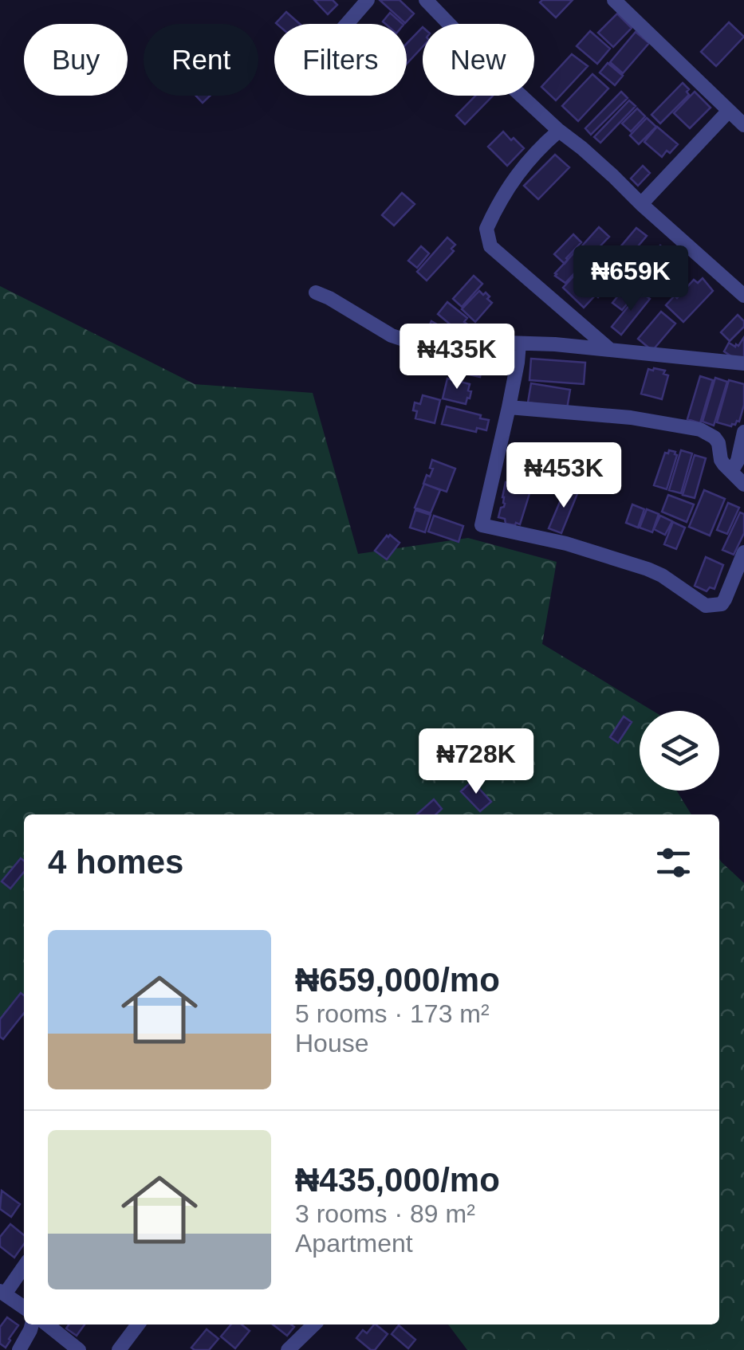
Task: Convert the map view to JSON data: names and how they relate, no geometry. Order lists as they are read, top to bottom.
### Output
{
  "page": {
    "chip": [
      "Buy",
      "Rent",
      "Filters",
      "New"
    ],
    "price": [
      "₦659K",
      "₦435K",
      "₦453K",
      "₦728K"
    ],
    "heading": "4 homes",
    "list": [
      {
        "name": "₦659,000/mo",
        "note": "5 rooms · 173 m² · House"
      },
      {
        "name": "₦435,000/mo",
        "note": "3 rooms · 89 m² · Apartment"
      }
    ]
  }
}
